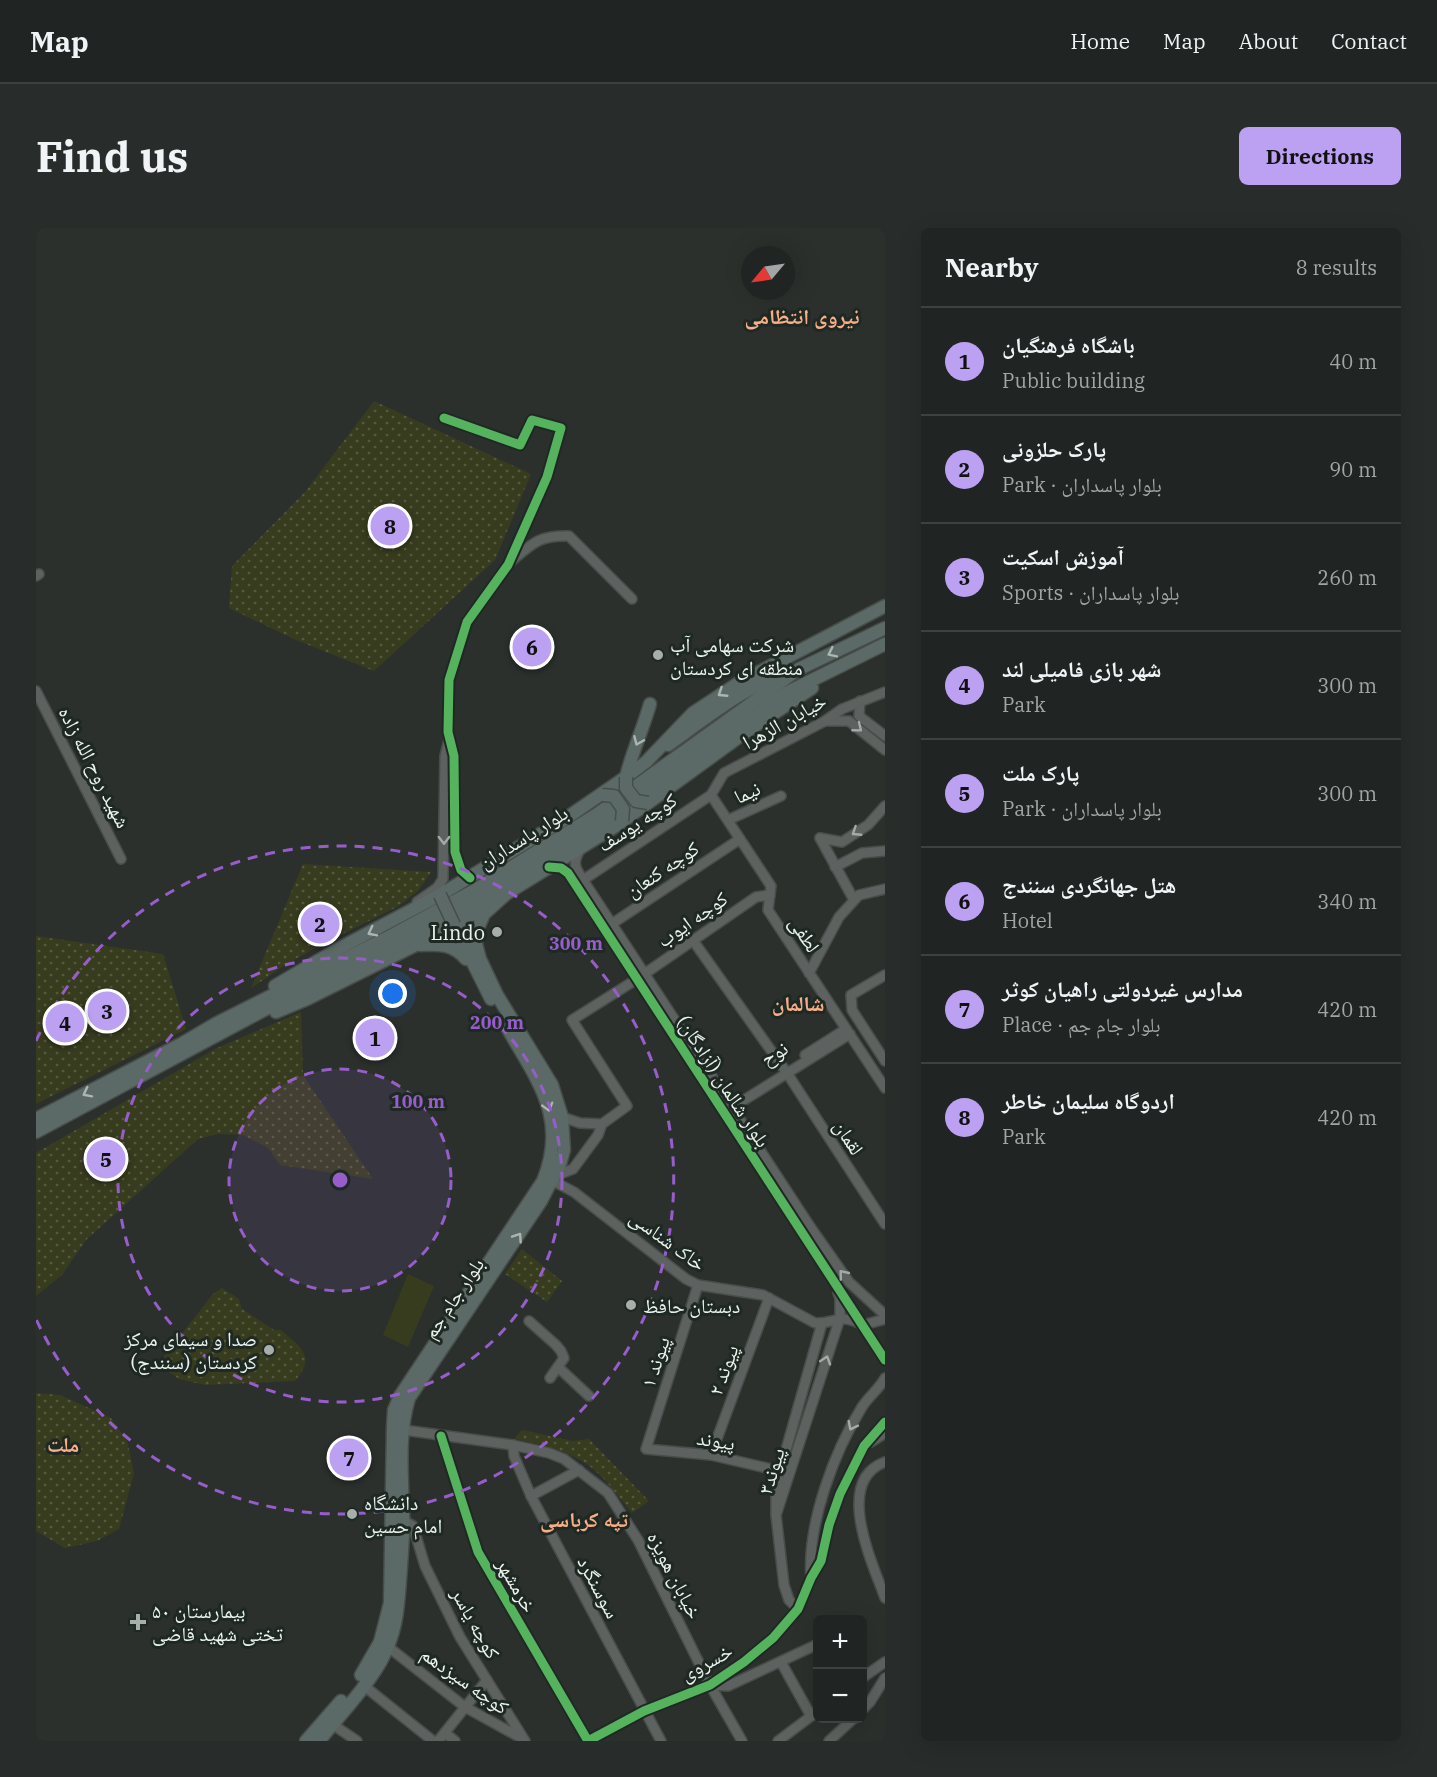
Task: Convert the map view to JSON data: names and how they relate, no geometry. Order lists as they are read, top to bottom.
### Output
{
  "streets": {
    "main road": ["بلوار پاسداران", "بلوار جام جم"],
    "street": [
      "خیابان الزهرا",
      "شهید روح الله زاده",
      "نیما",
      "کوچه یوسف",
      "کوچه کنعان",
      "کوچه ایوب",
      "لطفی",
      "بلوار شالمان (آزادگان)",
      "لقمان",
      "خاک شناسی",
      "پیوند ۱",
      "پیوند ۲",
      "پیوند",
      "پیوند۳",
      "خیابان هویزه",
      "خرمشهر",
      "سوسنگرد",
      "کوچه یاسر",
      "خسروی",
      "کوچه سیزدهم"
    ]
  },
  "crossings": [
    ["خیابان الزهرا", "کوچه یوسف"],
    ["خیابان الزهرا", "لطفی"],
    ["نیما", "لطفی"],
    ["کوچه یوسف", "لطفی"],
    ["کوچه یوسف", "بلوار شالمان (آزادگان)"],
    ["کوچه کنعان", "لطفی"],
    ["کوچه کنعان", "بلوار شالمان (آزادگان)"],
    ["کوچه ایوب", "لطفی"],
    ["کوچه ایوب", "بلوار شالمان (آزادگان)"],
    ["کوچه ایوب", "لقمان"],
    ["خاک شناسی", "بلوار جام جم"],
    ["خاک شناسی", "پیوند ۱"],
    ["خاک شناسی", "پیوند ۲"],
    ["خاک شناسی", "پیوند۳"],
    ["بلوار جام جم", "خیابان هویزه"],
    ["بلوار جام جم", "کوچه یاسر"],
    ["بلوار جام جم", "کوچه سیزدهم"],
    ["پیوند ۱", "پیوند"],
    ["پیوند ۲", "پیوند"],
    ["پیوند", "پیوند۳"],
    ["خیابان هویزه", "خرمشهر"],
    ["خیابان هویزه", "سوسنگرد"],
    ["خیابان هویزه", "خسروی"],
    ["خرمشهر", "خسروی"],
    ["سوسنگرد", "خسروی"],
    ["کوچه یاسر", "کوچه سیزدهم"]
  ],
  "districts": [
    "نیروی انتظامی",
    "شالمان",
    "ملت",
    "تپه کرباسی"
  ],
  "places": {
    "other": [
      "شرکت سهامی آب منطقه ای کردستان",
      "Lindo",
      "دبستان حافظ",
      "صدا و سیمای مرکز کردستان (سنندج)",
      "دانشگاه امام حسین"
    ],
    "health": ["بیمارستان ۵۰ تختی شهید قاضی"]
  },
  "north": "bottom left",
  "page": {
    "header": "Map",
    "nav": [
      "Home",
      "Map",
      "About",
      "Contact"
    ],
    "buttons": "Directions",
    "title": "Find us",
    "heading": ["Nearby", "8 results"],
    "list": [
      {
        "mark": "1",
        "name": "باشگاه فرهنگیان",
        "note": "Public building",
        "value": "40 m"
      },
      {
        "mark": "2",
        "name": "پارک حلزونی",
        "note": "Park · بلوار پاسداران",
        "value": "90 m"
      },
      {
        "mark": "3",
        "name": "آموزش اسکیت",
        "note": "Sports · بلوار پاسداران",
        "value": "260 m"
      },
      {
        "mark": "4",
        "name": "شهر بازی فامیلی لند",
        "note": "Park",
        "value": "300 m"
      },
      {
        "mark": "5",
        "name": "پارک ملت",
        "note": "Park · بلوار پاسداران",
        "value": "300 m"
      },
      {
        "mark": "6",
        "name": "هتل جهانگردی سنندج",
        "note": "Hotel",
        "value": "340 m"
      },
      {
        "mark": "7",
        "name": "مدارس غیردولتی راهیان کوثر",
        "note": "Place · بلوار جام جم",
        "value": "420 m"
      },
      {
        "mark": "8",
        "name": "اردوگاه سلیمان خاطر",
        "note": "Park",
        "value": "420 m"
      }
    ],
    "pins": [
      "8",
      "6",
      "2",
      "3",
      "4",
      "1",
      "5",
      "7"
    ],
    "map_buttons": ["+", "−"]
  },
  "rings": ["300 m", "200 m", "100 m"]
}
